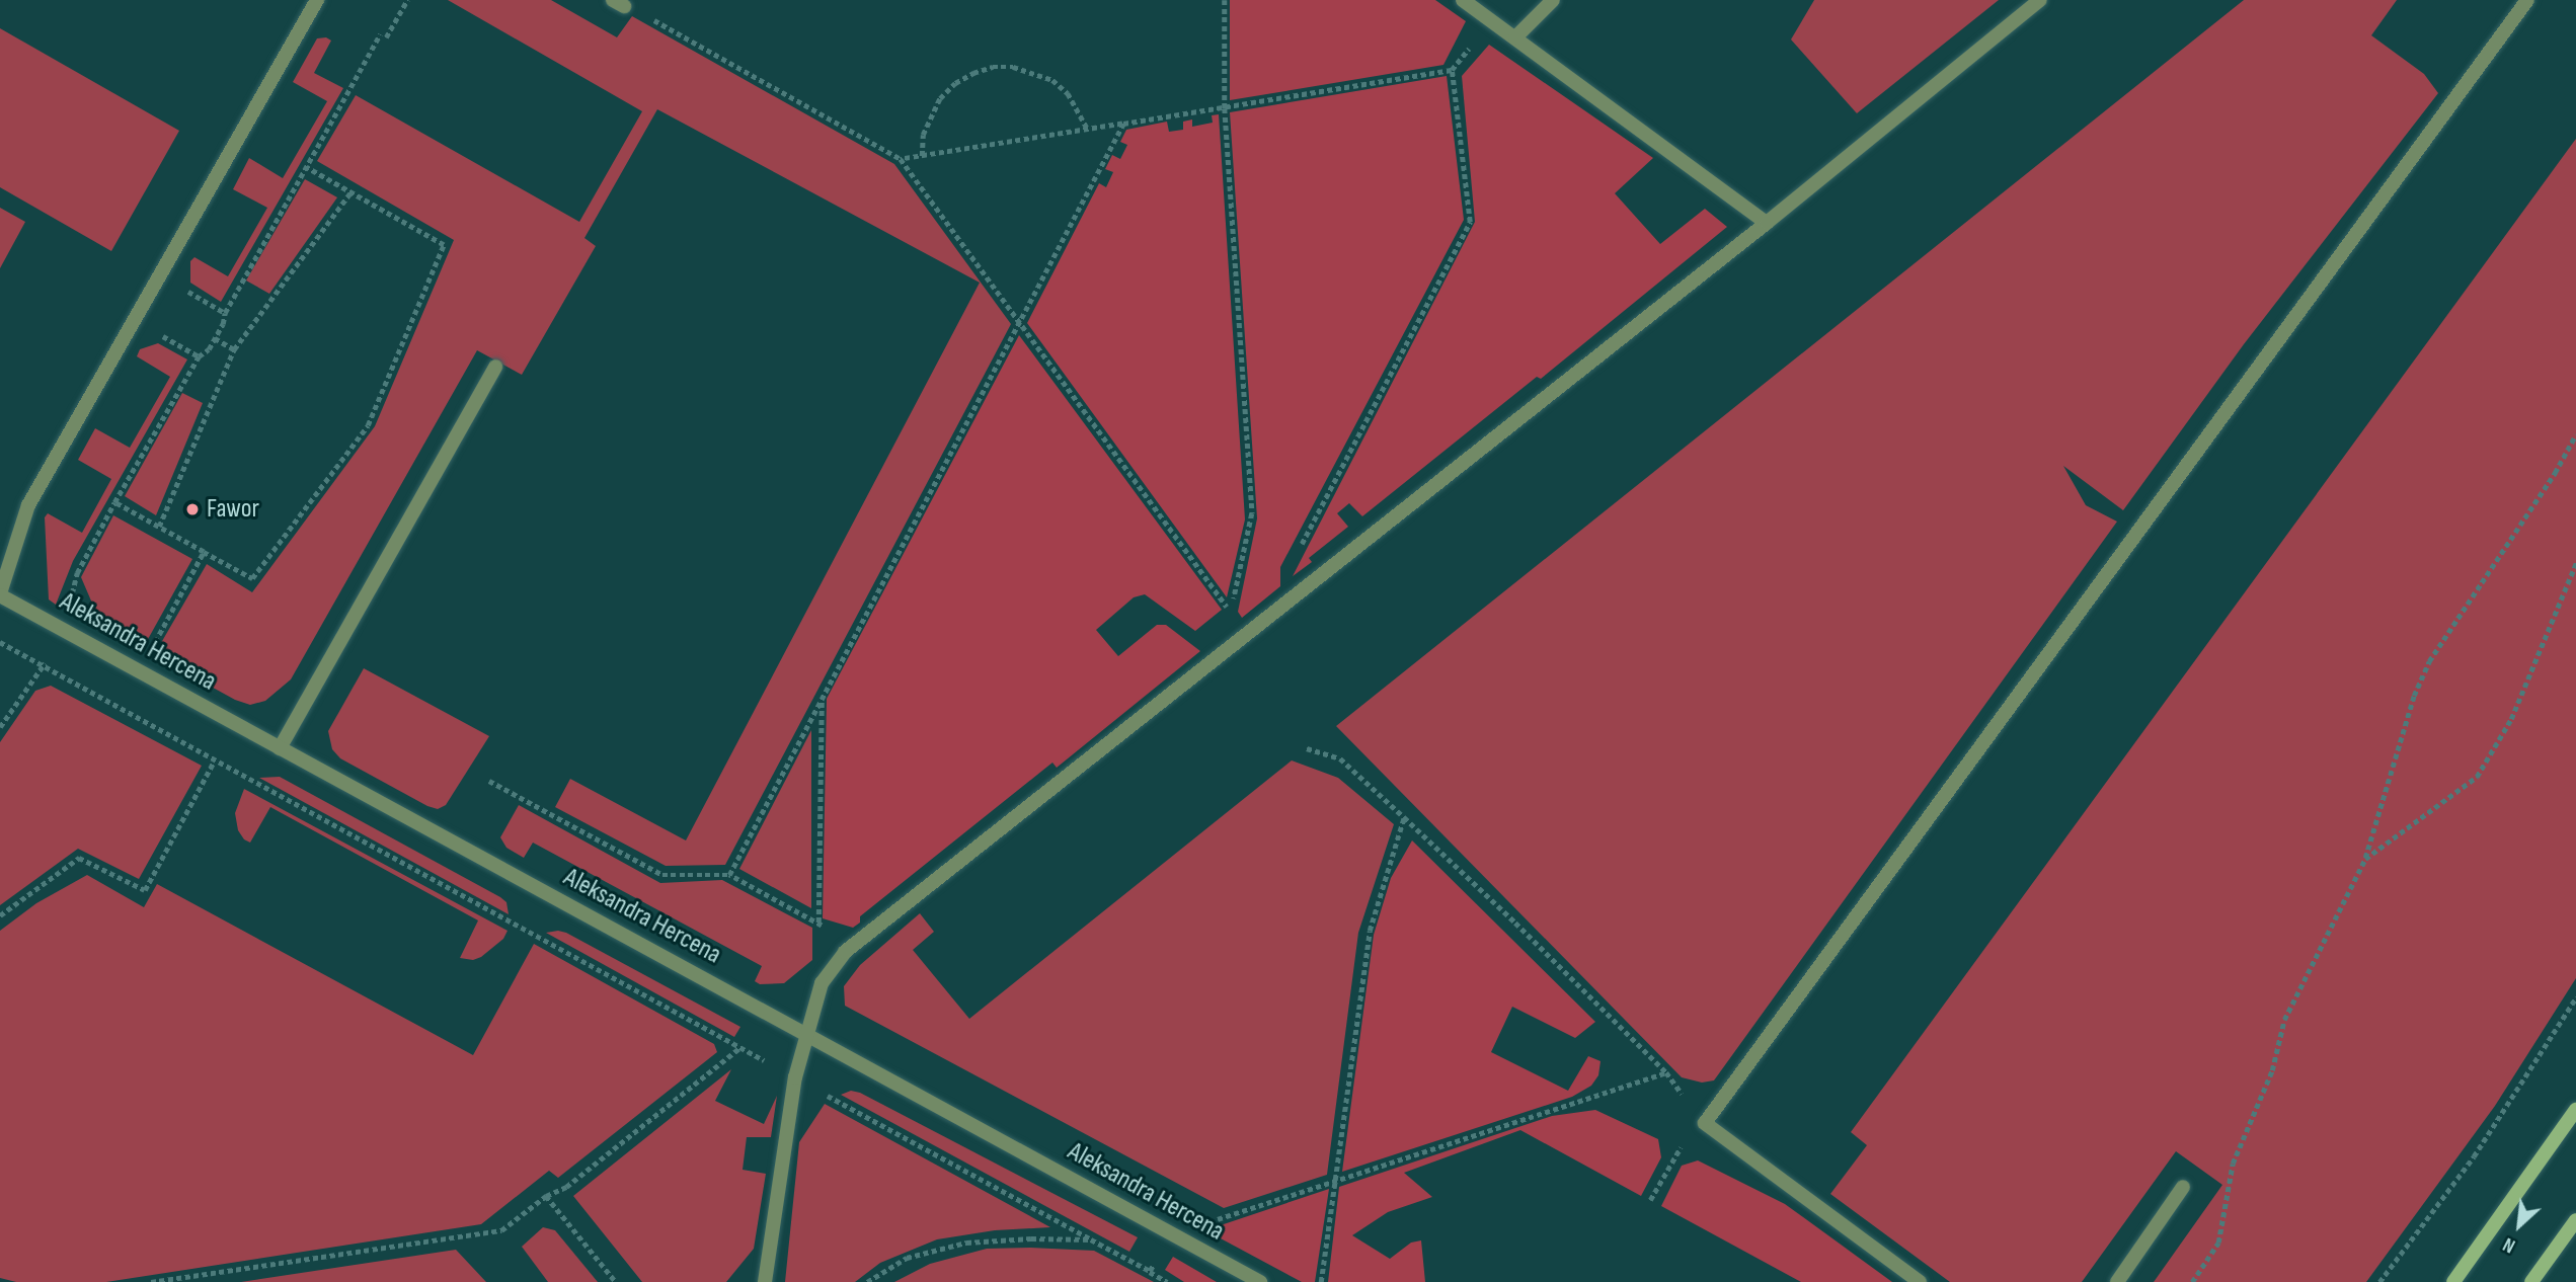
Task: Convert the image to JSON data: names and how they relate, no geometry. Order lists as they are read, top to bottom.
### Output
{
  "streets": {
    "street": ["Aleksandra Hercena"]
  },
  "places": ["Fawor"],
  "north": "bottom left"
}
